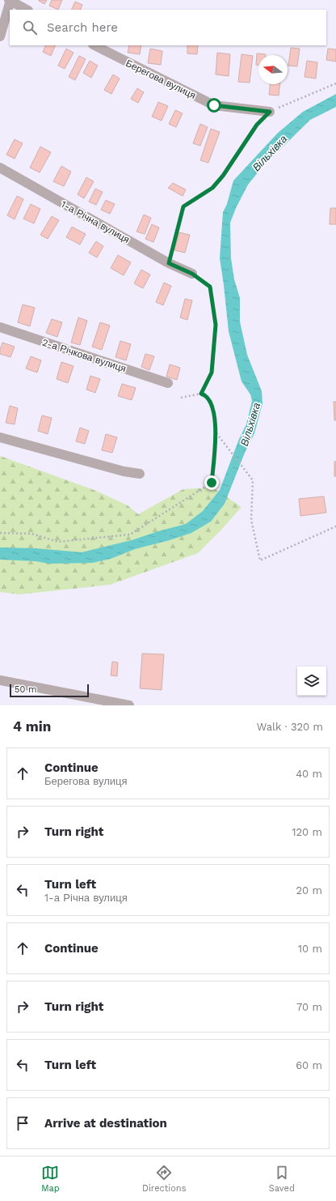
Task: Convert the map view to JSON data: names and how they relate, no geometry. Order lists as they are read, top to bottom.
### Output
{
  "streets": {
    "street": ["Берегова вулиця", "1-а Річна вулиця", "2-а Річкова вулиця"]
  },
  "water": ["Вільхівка"],
  "scale_bar": "50 m",
  "north": "left",
  "page": {
    "search": "Search here",
    "scale": "50 m",
    "heading": ["4 min", "Walk · 320 m"],
    "list": [
      ["Continue", "Берегова вулиця", "40 m"],
      ["Turn right", "120 m"],
      ["Turn left", "1-а Річна вулиця", "20 m"],
      ["Continue", "10 m"],
      ["Turn right", "70 m"],
      ["Turn left", "60 m"],
      "Arrive at destination"
    ],
    "nav": ["Map", "Directions", "Saved"]
  }
}
